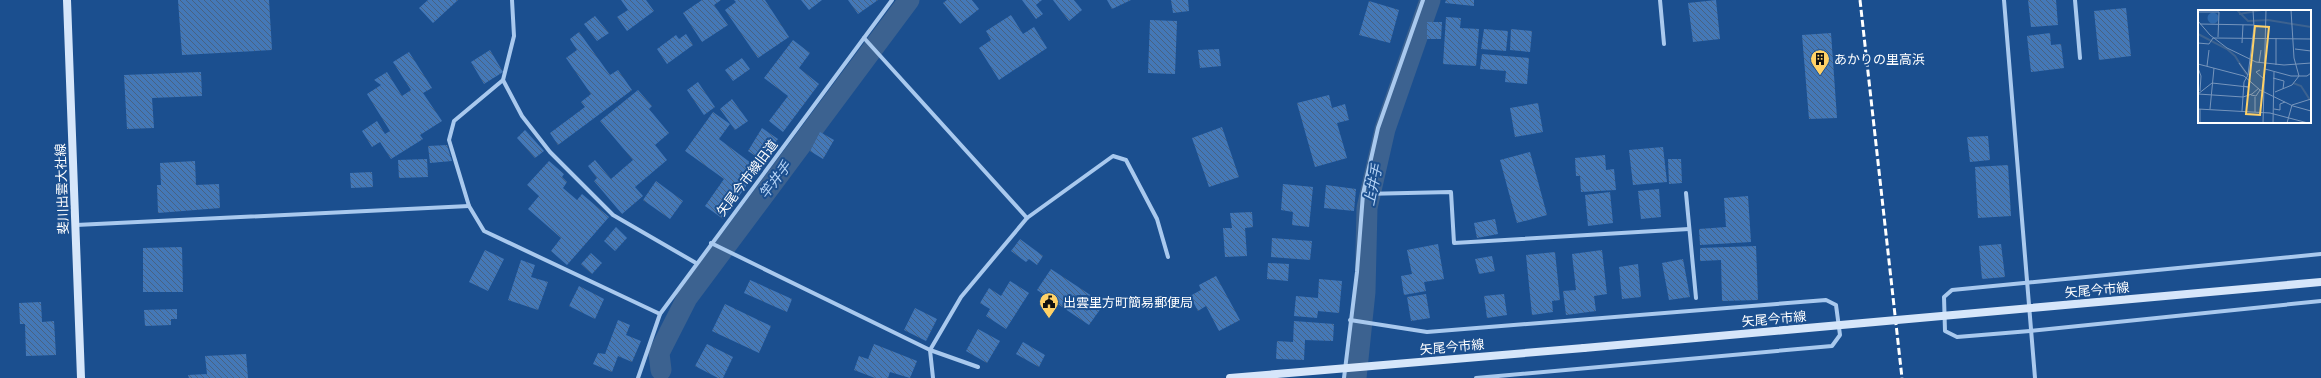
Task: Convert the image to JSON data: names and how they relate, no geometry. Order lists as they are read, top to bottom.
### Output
{
  "streets": {
    "main road": ["斐川出雲大社線", "矢尾今市線"],
    "street": ["矢尾今市線旧道"]
  },
  "water": ["竿井手", "上井手"],
  "places": {
    "building": ["あかりの里高浜"],
    "public building": ["出雲里方町簡易郵便局"]
  }
}
